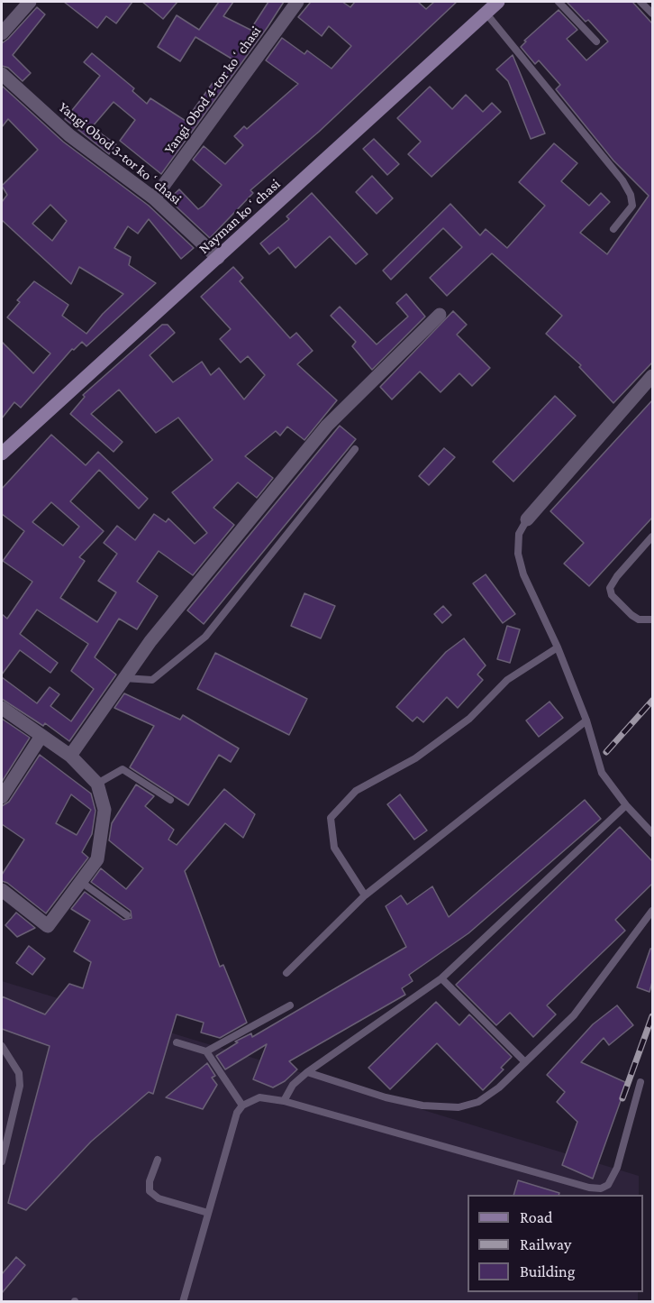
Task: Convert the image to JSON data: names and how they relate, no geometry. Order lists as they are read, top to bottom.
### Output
{
  "streets": {
    "main road": ["Nayman koʻchasi"],
    "street": ["Yangi Obod 4-tor koʻchasi", "Yangi Obod 3-tor koʻchasi"]
  },
  "crossings": [
    ["Yangi Obod 4-tor koʻchasi", "Yangi Obod 3-tor koʻchasi"],
    ["Yangi Obod 3-tor koʻchasi", "Nayman koʻchasi"]
  ],
  "legend": ["Road", "Railway", "Building"]
}
